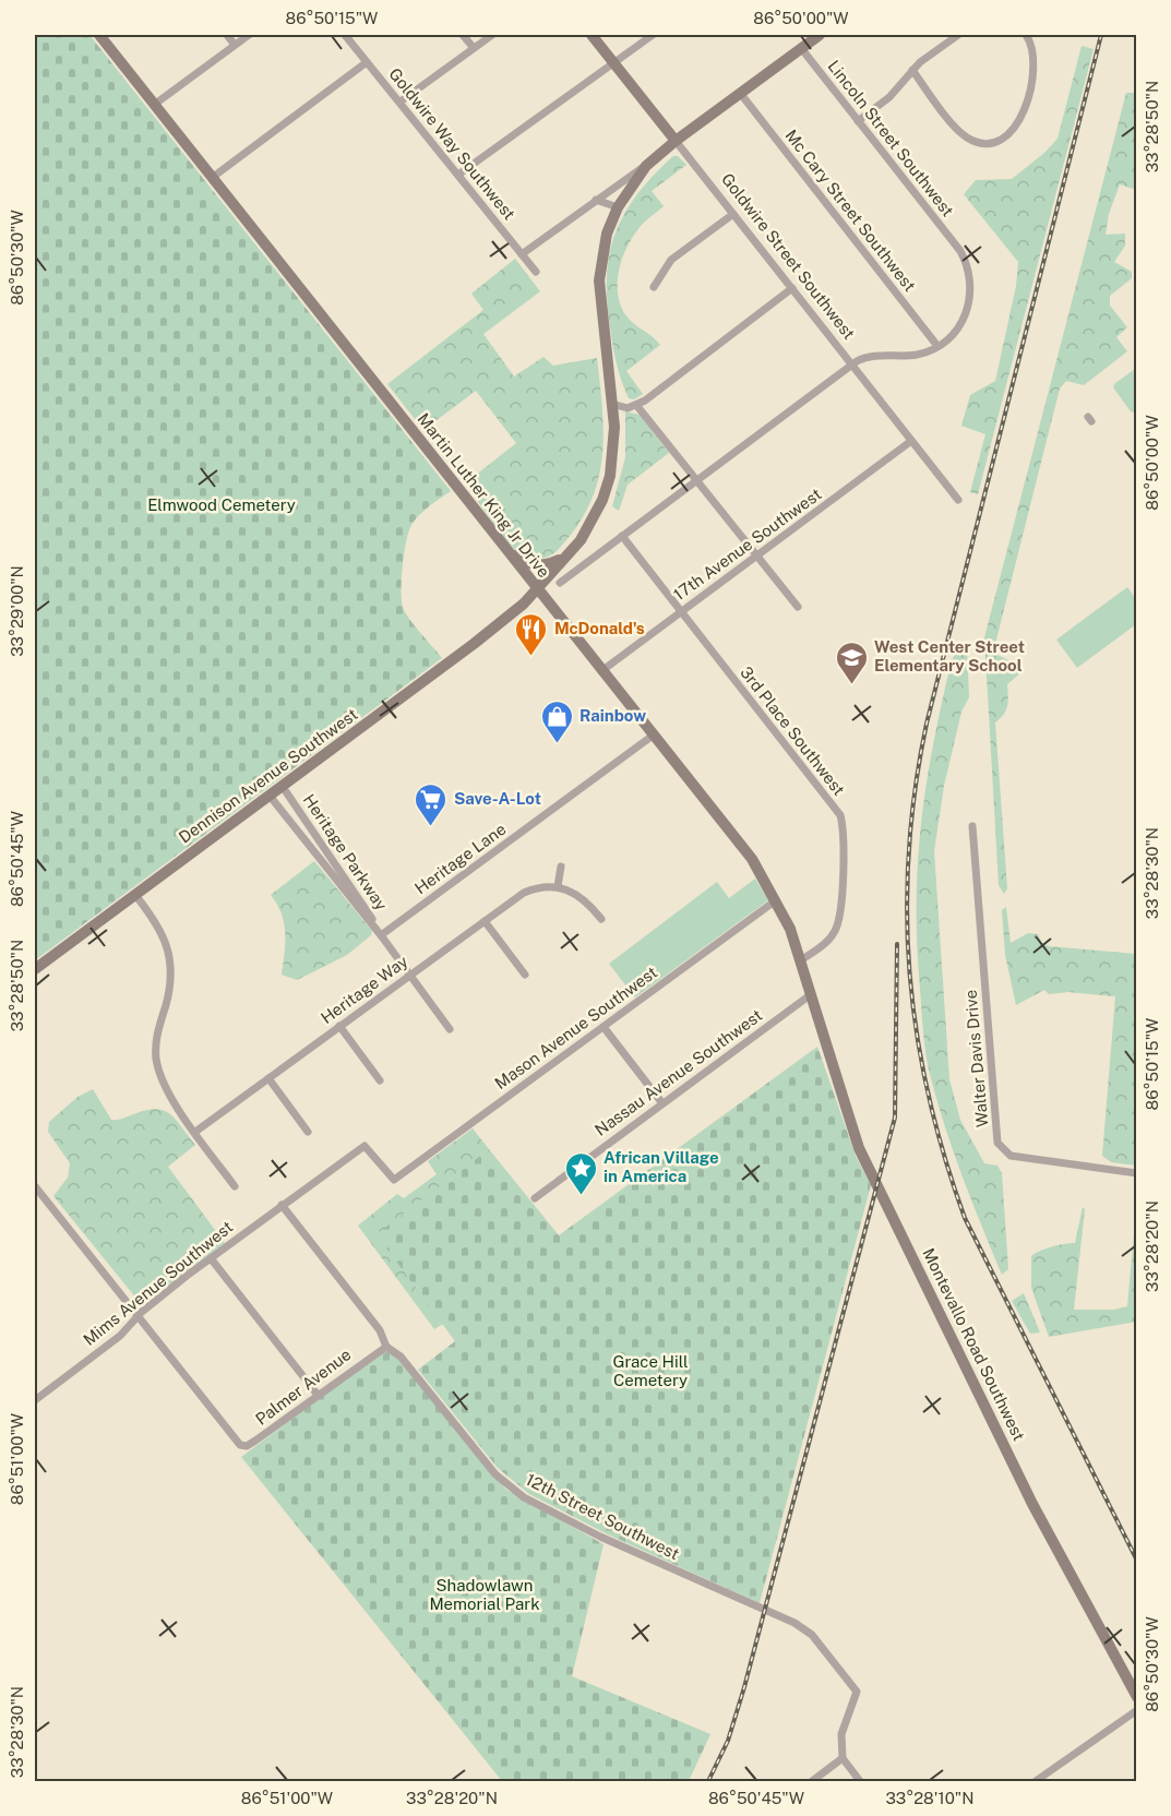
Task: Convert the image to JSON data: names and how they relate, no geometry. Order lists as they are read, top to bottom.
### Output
{
  "streets": {
    "main road": [
      "Goldwire Street Southwest",
      "Martin Luther King Jr Drive",
      "Dennison Avenue Southwest",
      "Montevallo Road Southwest"
    ],
    "street": [
      "Lincoln Street Southwest",
      "Goldwire Way Southwest",
      "Mc Cary Street Southwest",
      "17th Avenue Southwest",
      "3rd Place Southwest",
      "Heritage Parkway",
      "Heritage Lane",
      "Heritage Way",
      "Mason Avenue Southwest",
      "Walter Davis Drive",
      "Nassau Avenue Southwest",
      "Mims Avenue Southwest",
      "Palmer Avenue",
      "12th Street Southwest"
    ]
  },
  "crossings": [
    ["Lincoln Street Southwest", "Mc Cary Street Southwest"],
    ["Lincoln Street Southwest", "Dennison Avenue Southwest"],
    ["Mc Cary Street Southwest", "Dennison Avenue Southwest"],
    ["Goldwire Street Southwest", "17th Avenue Southwest"],
    ["Goldwire Street Southwest", "Dennison Avenue Southwest"],
    ["Martin Luther King Jr Drive", "17th Avenue Southwest"],
    ["Martin Luther King Jr Drive", "3rd Place Southwest"],
    ["Martin Luther King Jr Drive", "Dennison Avenue Southwest"],
    ["Martin Luther King Jr Drive", "Heritage Lane"],
    ["Martin Luther King Jr Drive", "Mason Avenue Southwest"],
    ["Martin Luther King Jr Drive", "Nassau Avenue Southwest"],
    ["Martin Luther King Jr Drive", "Montevallo Road Southwest"],
    ["17th Avenue Southwest", "3rd Place Southwest"],
    ["Dennison Avenue Southwest", "Heritage Parkway"],
    ["Heritage Parkway", "Heritage Lane"],
    ["Heritage Parkway", "Heritage Way"],
    ["Mason Avenue Southwest", "Mims Avenue Southwest"],
    ["Nassau Avenue Southwest", "Montevallo Road Southwest"],
    ["Mims Avenue Southwest", "Palmer Avenue"],
    ["Mims Avenue Southwest", "12th Street Southwest"],
    ["Palmer Avenue", "12th Street Southwest"]
  ],
  "parks": ["Elmwood Cemetery", "Grace Hill Cemetery", "Shadowlawn Memorial Park"],
  "places": {
    "restaurant": ["McDonald's"],
    "school or university": ["West Center Street Elementary School"],
    "shop": ["Rainbow"],
    "supermarket": ["Save-A-Lot"],
    "place": ["African Village in America"]
  },
  "coordinates": [
    "86°50'15\"W",
    "86°50'00\"W",
    "33°28'50\"N",
    "86°50'30\"W",
    "33°29'00\"N",
    "86°50'45\"W",
    "33°28'30\"N",
    "33°28'20\"N",
    "86°51'00\"W",
    "33°28'10\"N"
  ]
}
